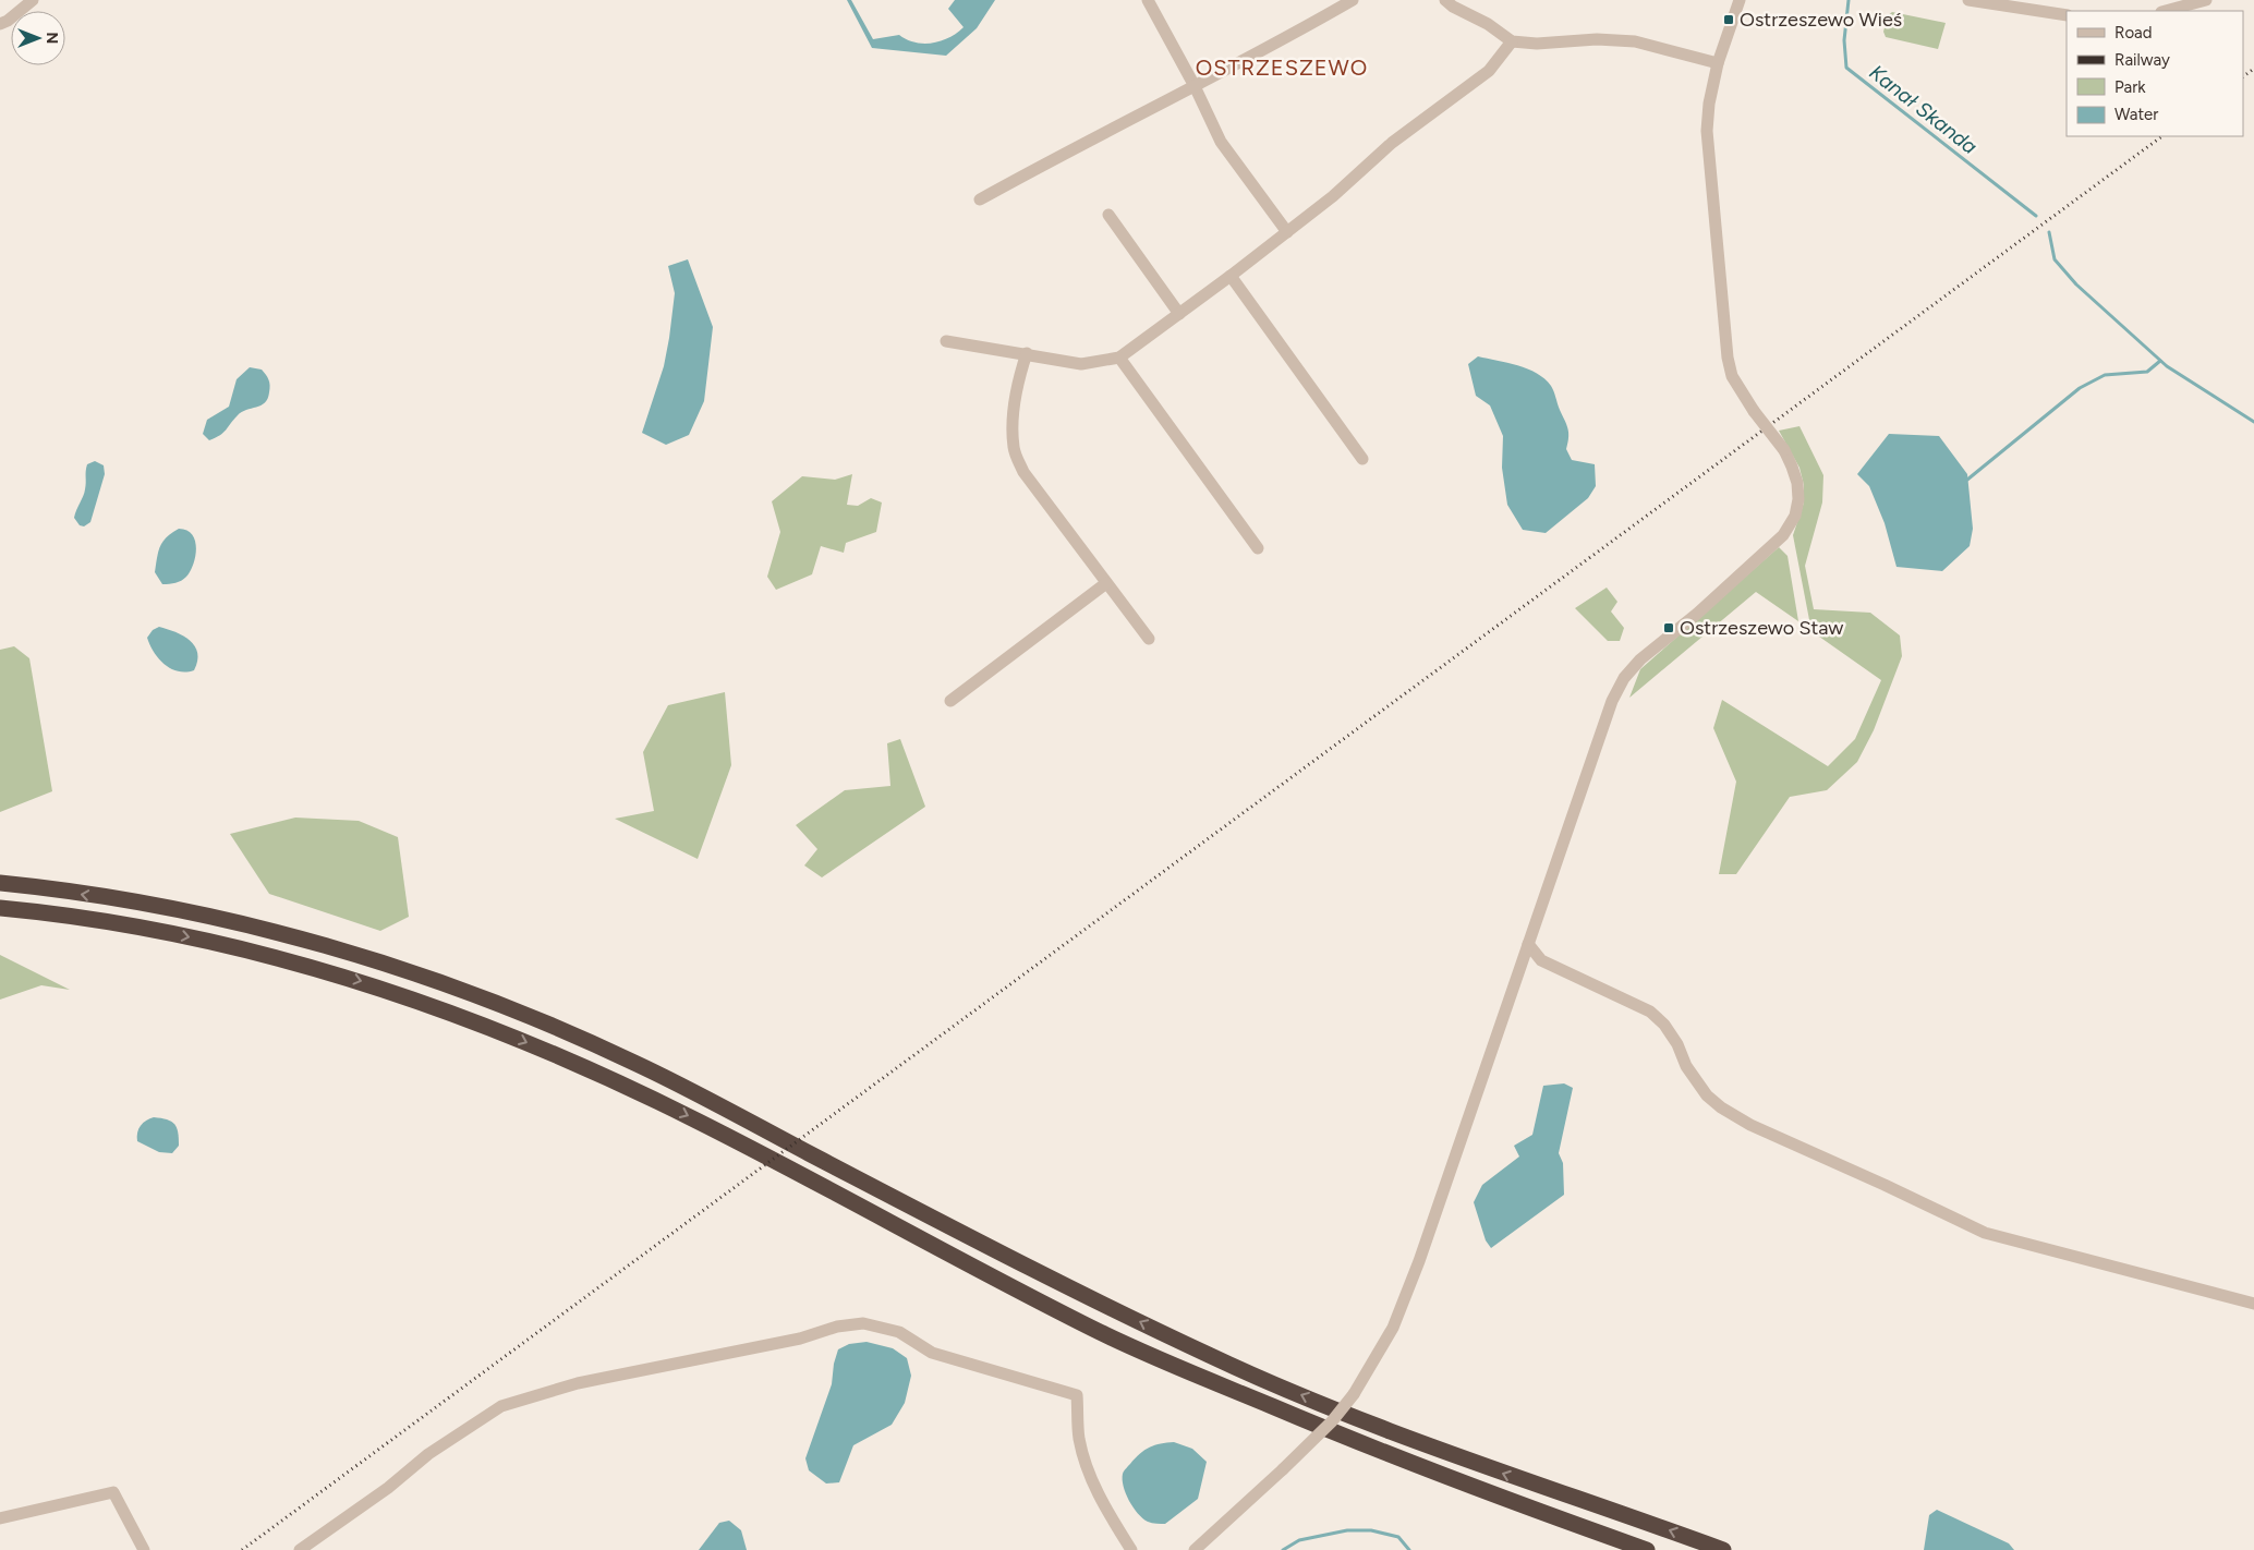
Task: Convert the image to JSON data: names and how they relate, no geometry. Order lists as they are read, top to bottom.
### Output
{
  "districts": ["OSTRZESZEWO"],
  "water": ["Kanał Skanda"],
  "places": {
    "transit": ["Ostrzeszewo Wieś", "Ostrzeszewo Staw"]
  },
  "legend": [
    "Road",
    "Railway",
    "Park",
    "Water"
  ],
  "north": "right"
}
